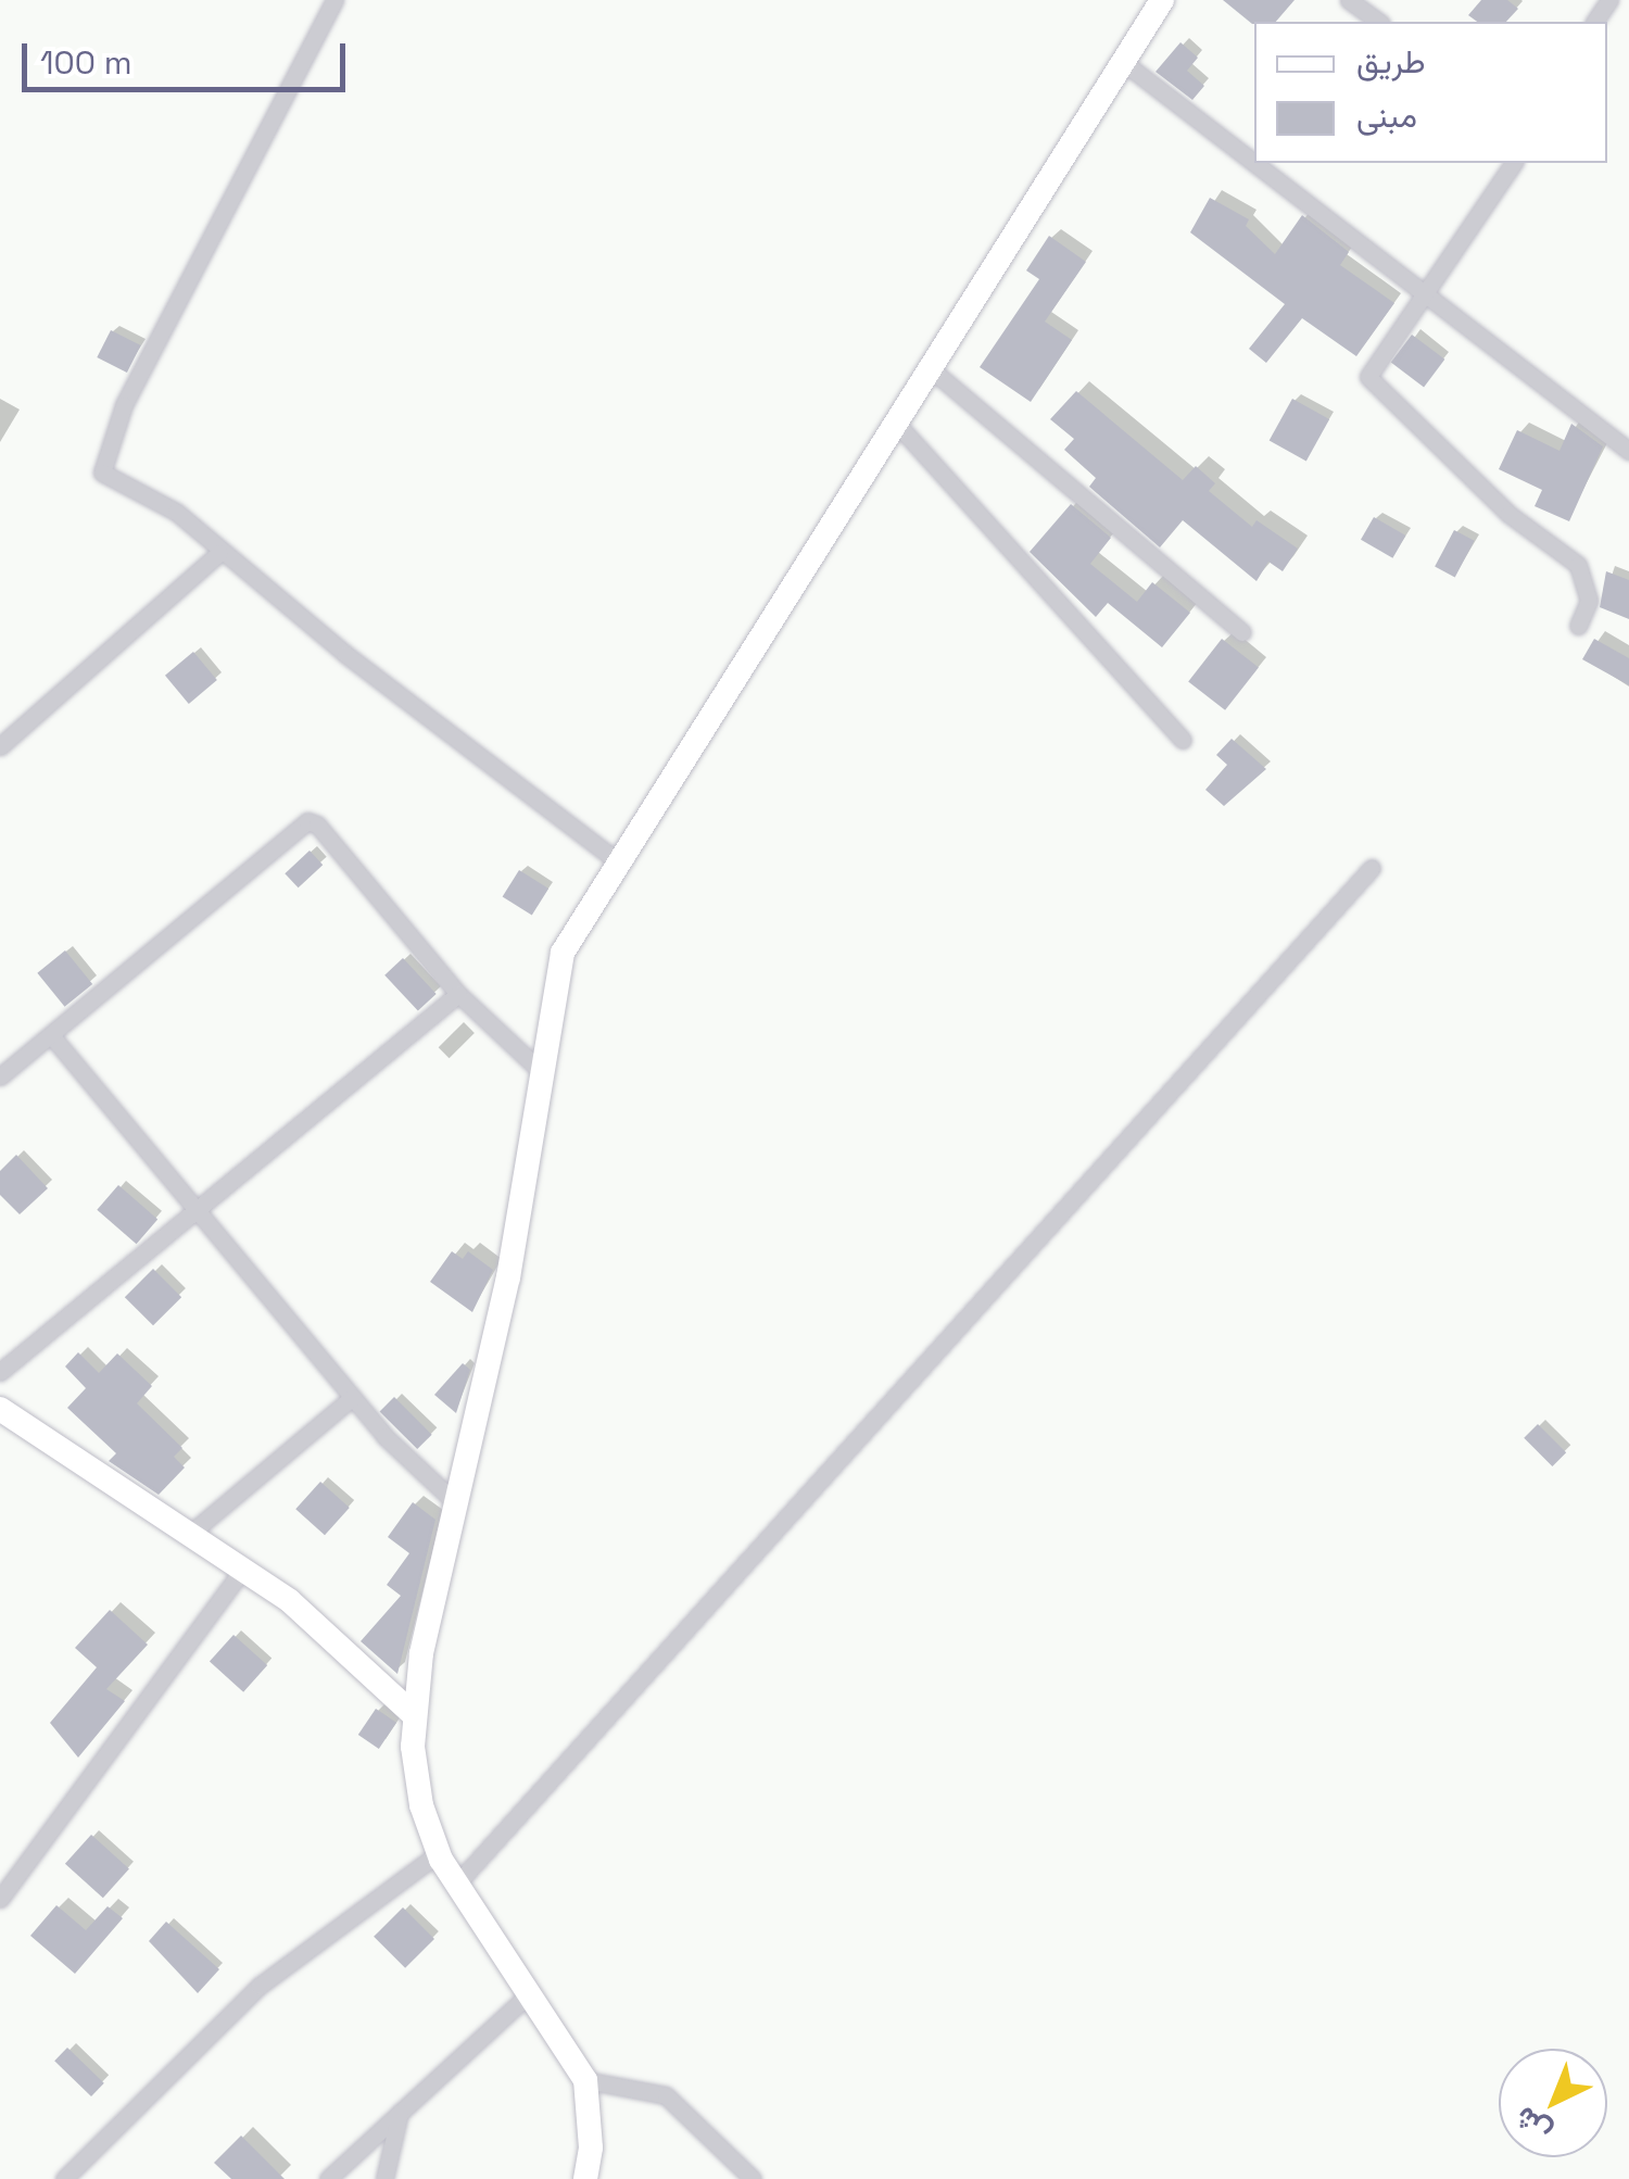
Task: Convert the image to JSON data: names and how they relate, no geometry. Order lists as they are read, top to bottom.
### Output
{
  "legend": ["طريق", "مبنى"],
  "scale_bar": "100 m",
  "north": "bottom left"
}
